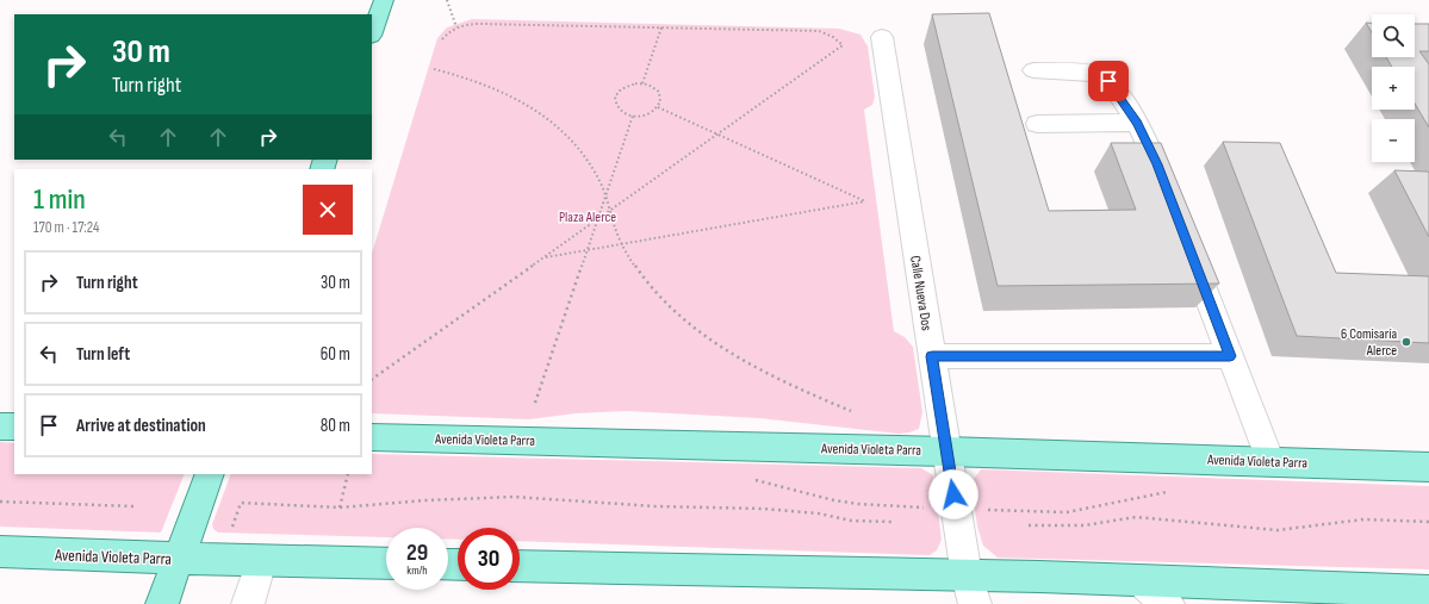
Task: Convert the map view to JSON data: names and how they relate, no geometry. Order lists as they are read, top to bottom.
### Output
{
  "streets": {
    "main road": ["Avenida Violeta Parra"],
    "street": ["Calle Nueva Dos"]
  },
  "crossings": [
    ["Calle Nueva Dos", "Avenida Violeta Parra"]
  ],
  "parks": ["Plaza Alerce"],
  "places": ["6 Comisaría Alerce"],
  "page": {
    "map_buttons": ["+", "−"],
    "turn": ["30 m", "Turn right"],
    "heading": ["1 min", "170 m · 17:24"],
    "list": [
      {
        "name": "Turn right",
        "value": "30 m"
      },
      {
        "name": "Turn left",
        "value": "60 m"
      },
      {
        "name": "Arrive at destination",
        "value": "80 m"
      }
    ],
    "speed": "29 km/h",
    "limit": "30"
  }
}
